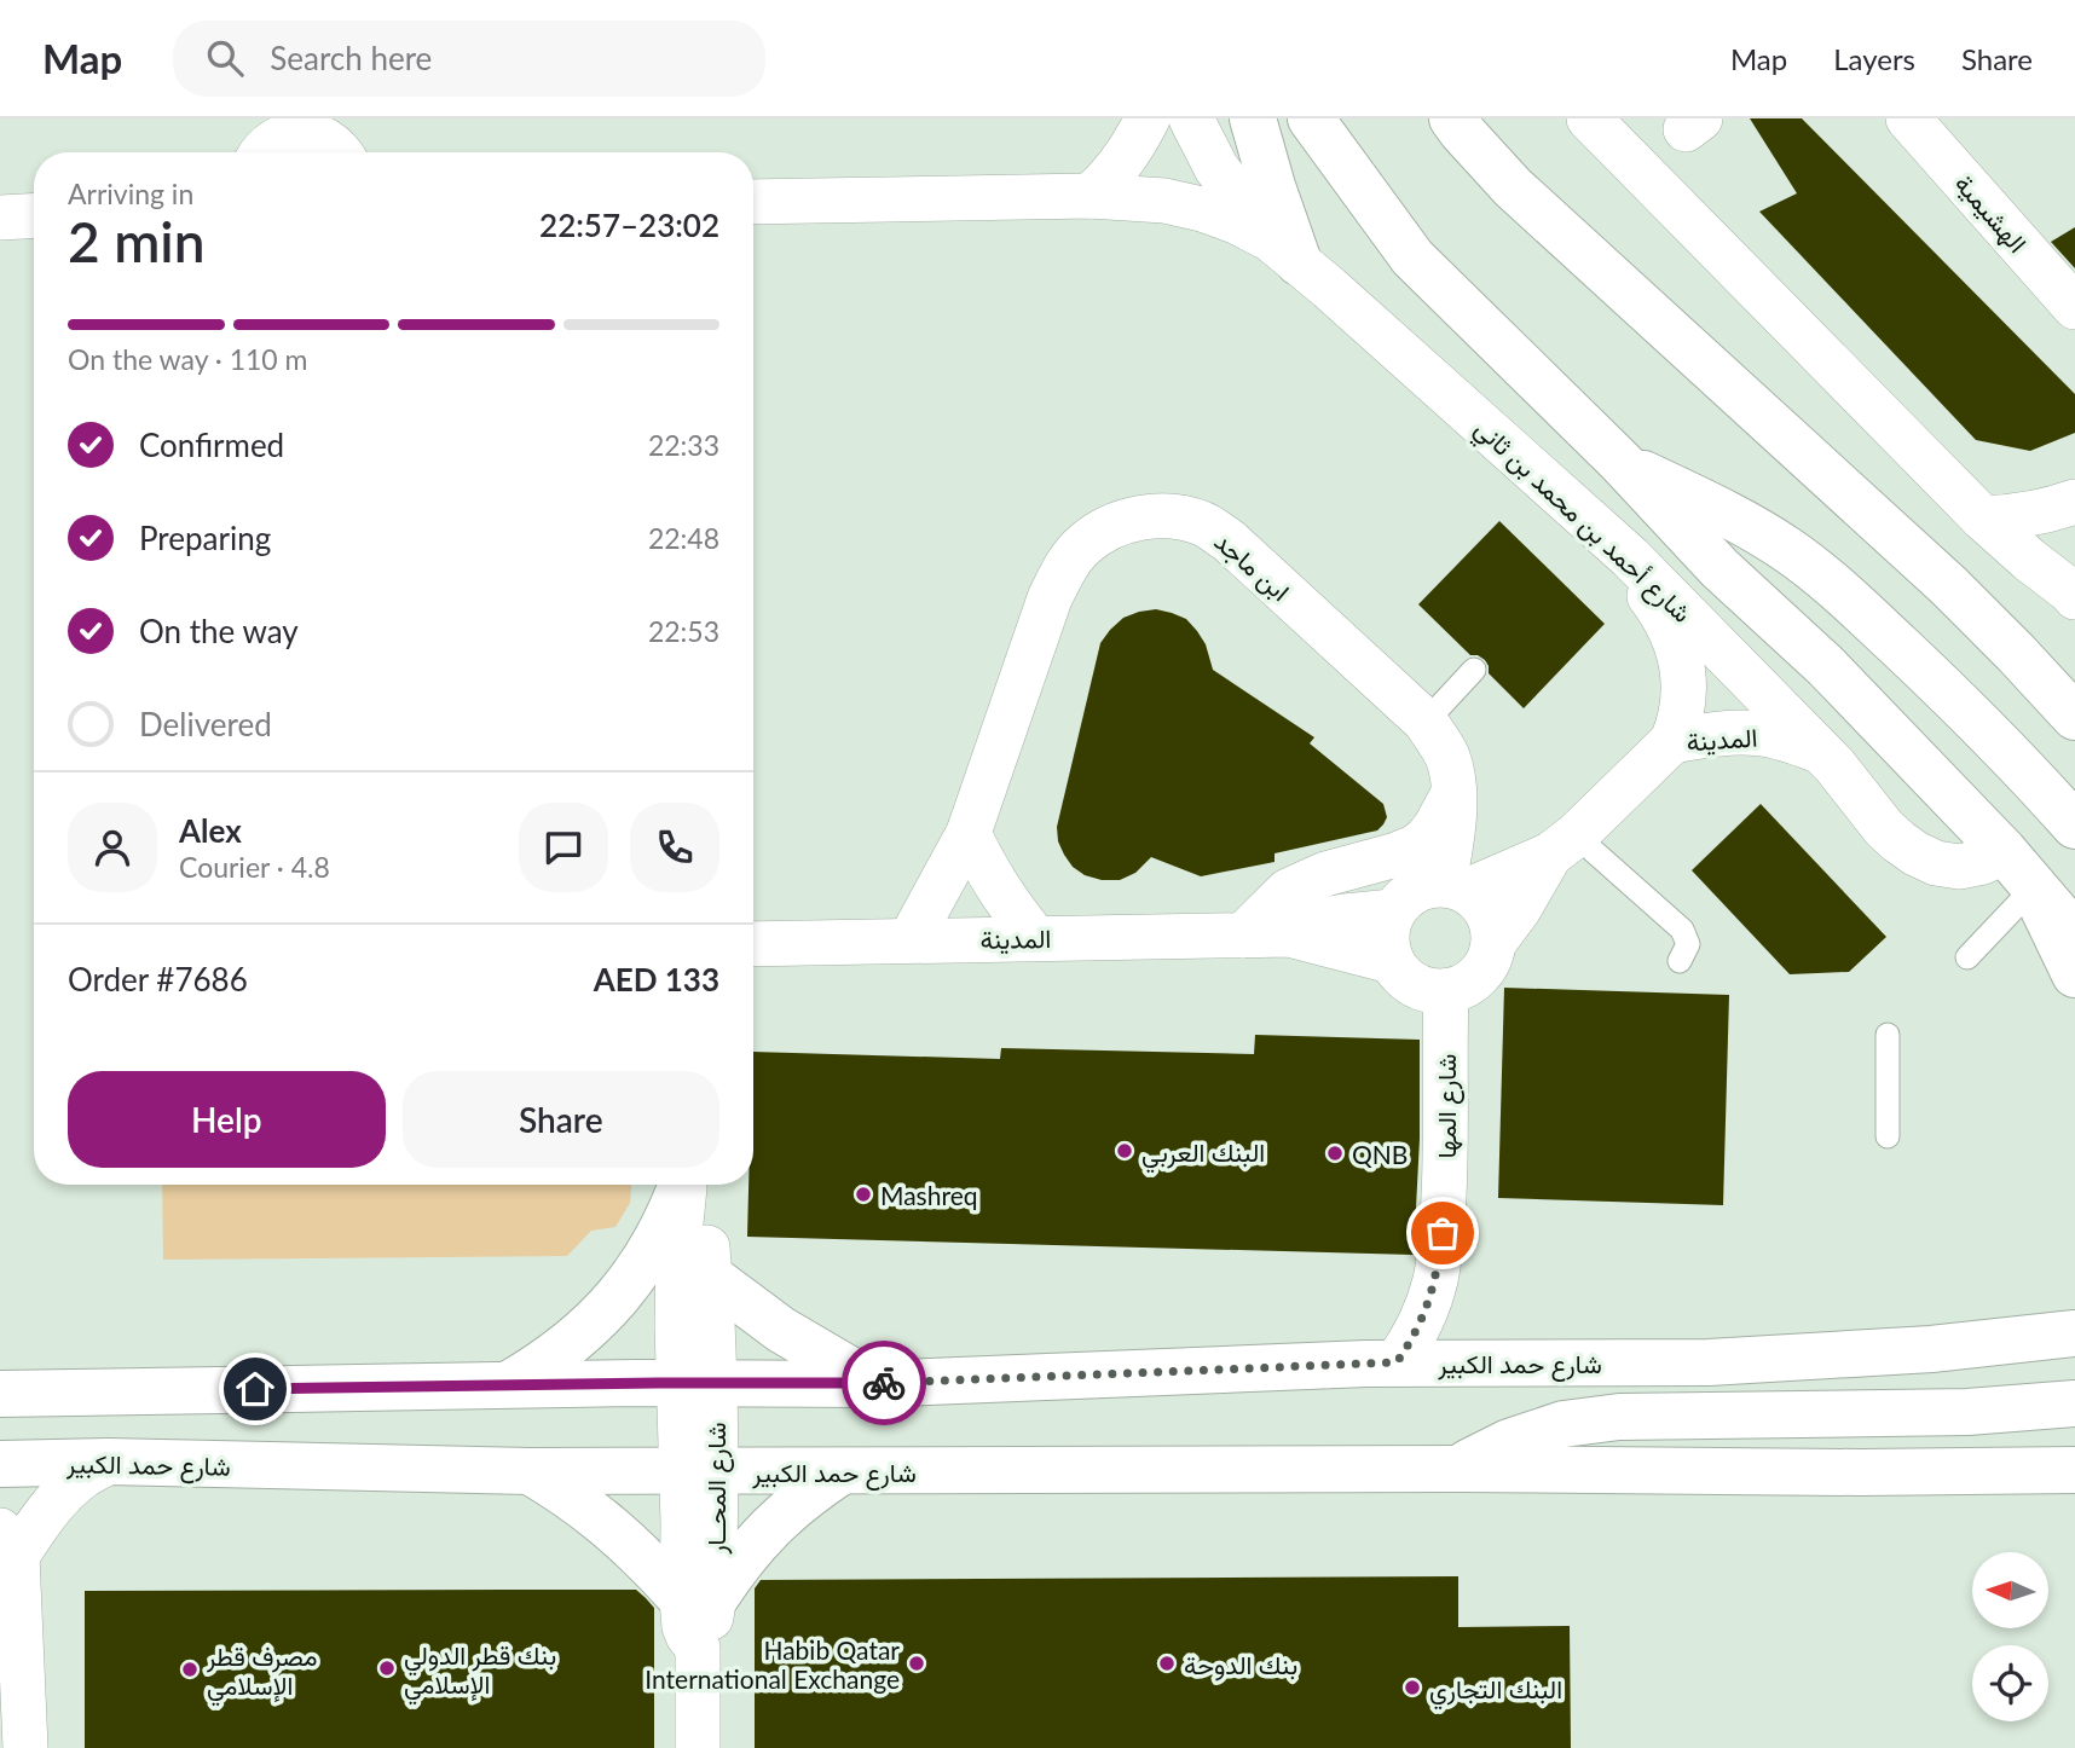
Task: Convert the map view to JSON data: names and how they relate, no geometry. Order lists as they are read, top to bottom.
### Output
{
  "streets": {
    "main road": ["شارع حمد الكبير"],
    "street": [
      "الهشيمية",
      "شارع أحمد بن محمد بن ثاني",
      "ابن ماجد",
      "المدينة",
      "شارع المها",
      "شارع المحــار"
    ]
  },
  "crossings": [
    ["شارع أحمد بن محمد بن ثاني", "المدينة"],
    ["ابن ماجد", "المدينة"],
    ["ابن ماجد", "شارع المها"],
    ["المدينة", "شارع المها"],
    ["شارع المها", "شارع حمد الكبير"],
    ["شارع حمد الكبير", "شارع المحــار"]
  ],
  "places": [
    "البنك العربي",
    "QNB",
    "Mashreq",
    "Habib Qatar International Exchange",
    "بنك الدوحة",
    "بنك قطر الدولي الإسلامي",
    "مصرف قطر الإسلامي",
    "البنك التجاري"
  ],
  "north": "left",
  "page": {
    "header": "Map",
    "search": "Search here",
    "nav": ["Map", "Layers", "Share"],
    "heading": ["2 min", "Arriving in", "22:57–23:02"],
    "panel": [
      "Alex",
      "Courier · 4.8",
      "Order #7686",
      "AED 133"
    ],
    "bar": "On the way · 110 m",
    "list": [
      ["Confirmed", "22:33"],
      ["Preparing", "22:48"],
      ["On the way", "22:53"],
      "Delivered"
    ],
    "buttons": ["Help", "Share"]
  }
}
